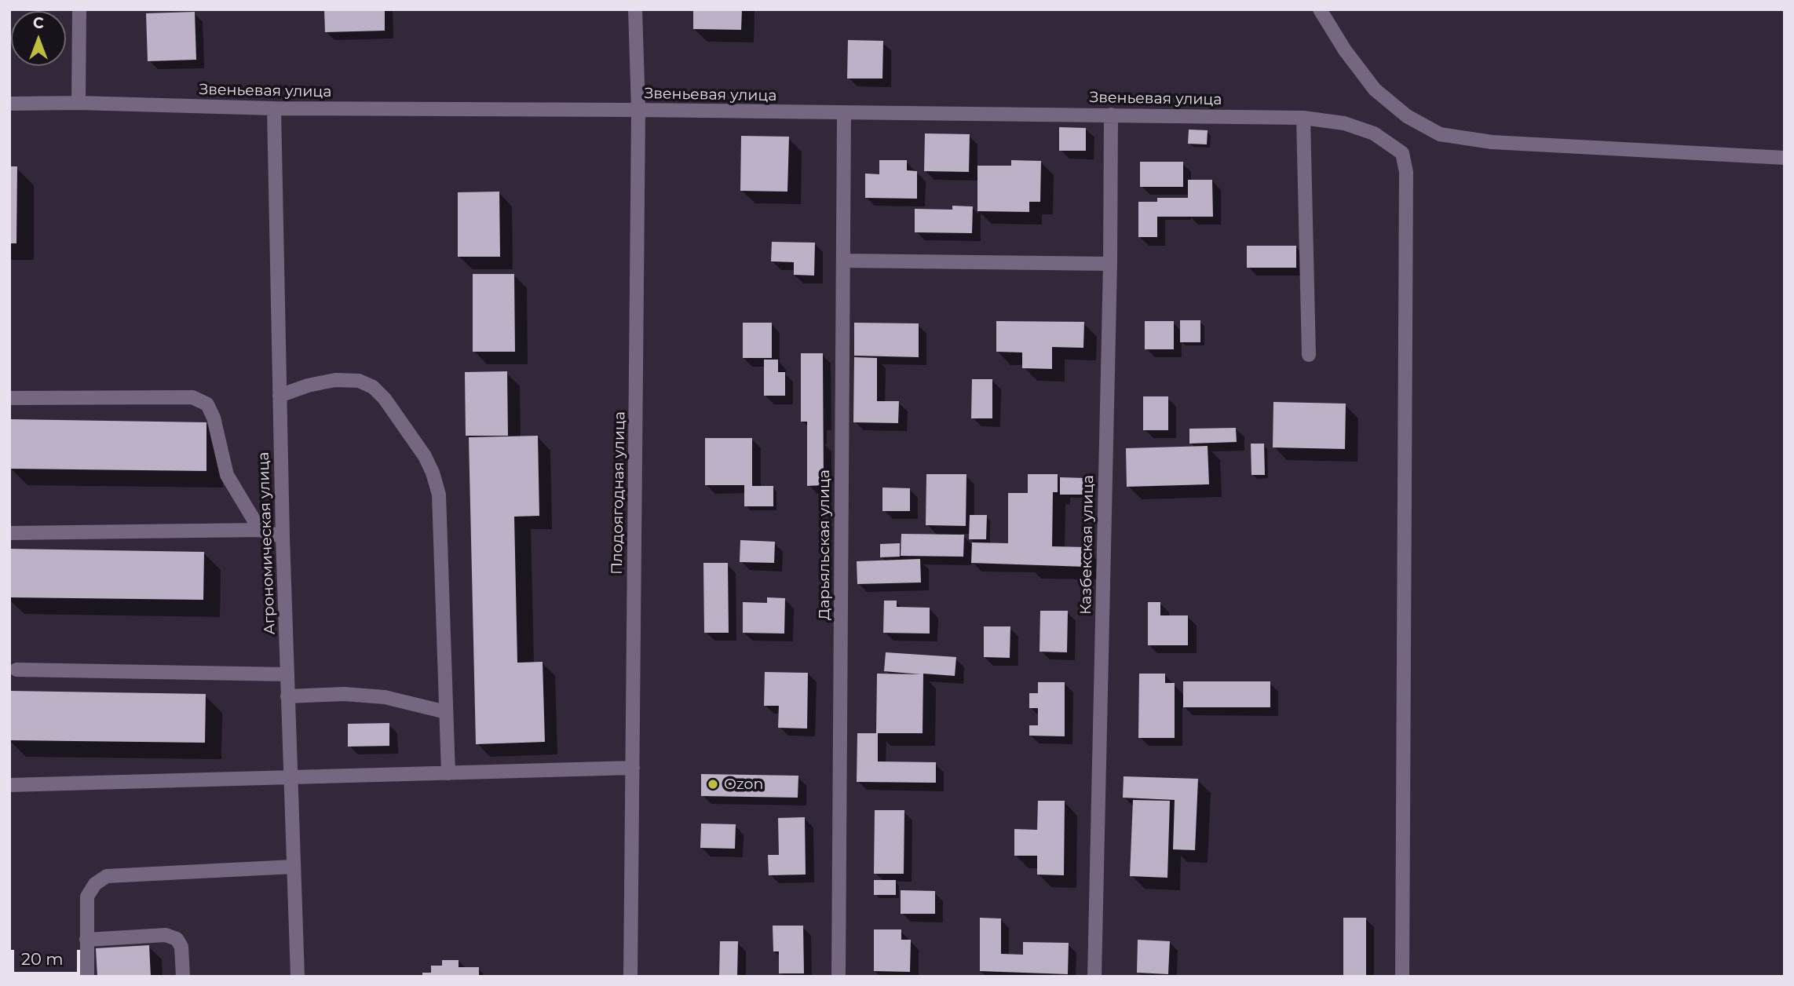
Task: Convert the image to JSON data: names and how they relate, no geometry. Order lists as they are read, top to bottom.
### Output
{
  "streets": {
    "street": [
      "Звеньевая улица",
      "Плодоягодная улица",
      "Агрономическая улица",
      "Дарьяльская улица",
      "Казбекская улица"
    ]
  },
  "crossings": [
    ["Звеньевая улица", "Плодоягодная улица"],
    ["Звеньевая улица", "Агрономическая улица"],
    ["Звеньевая улица", "Дарьяльская улица"],
    ["Звеньевая улица", "Казбекская улица"]
  ],
  "places": ["Ozon"],
  "scale_bar": "20 m",
  "north": "top"
}
